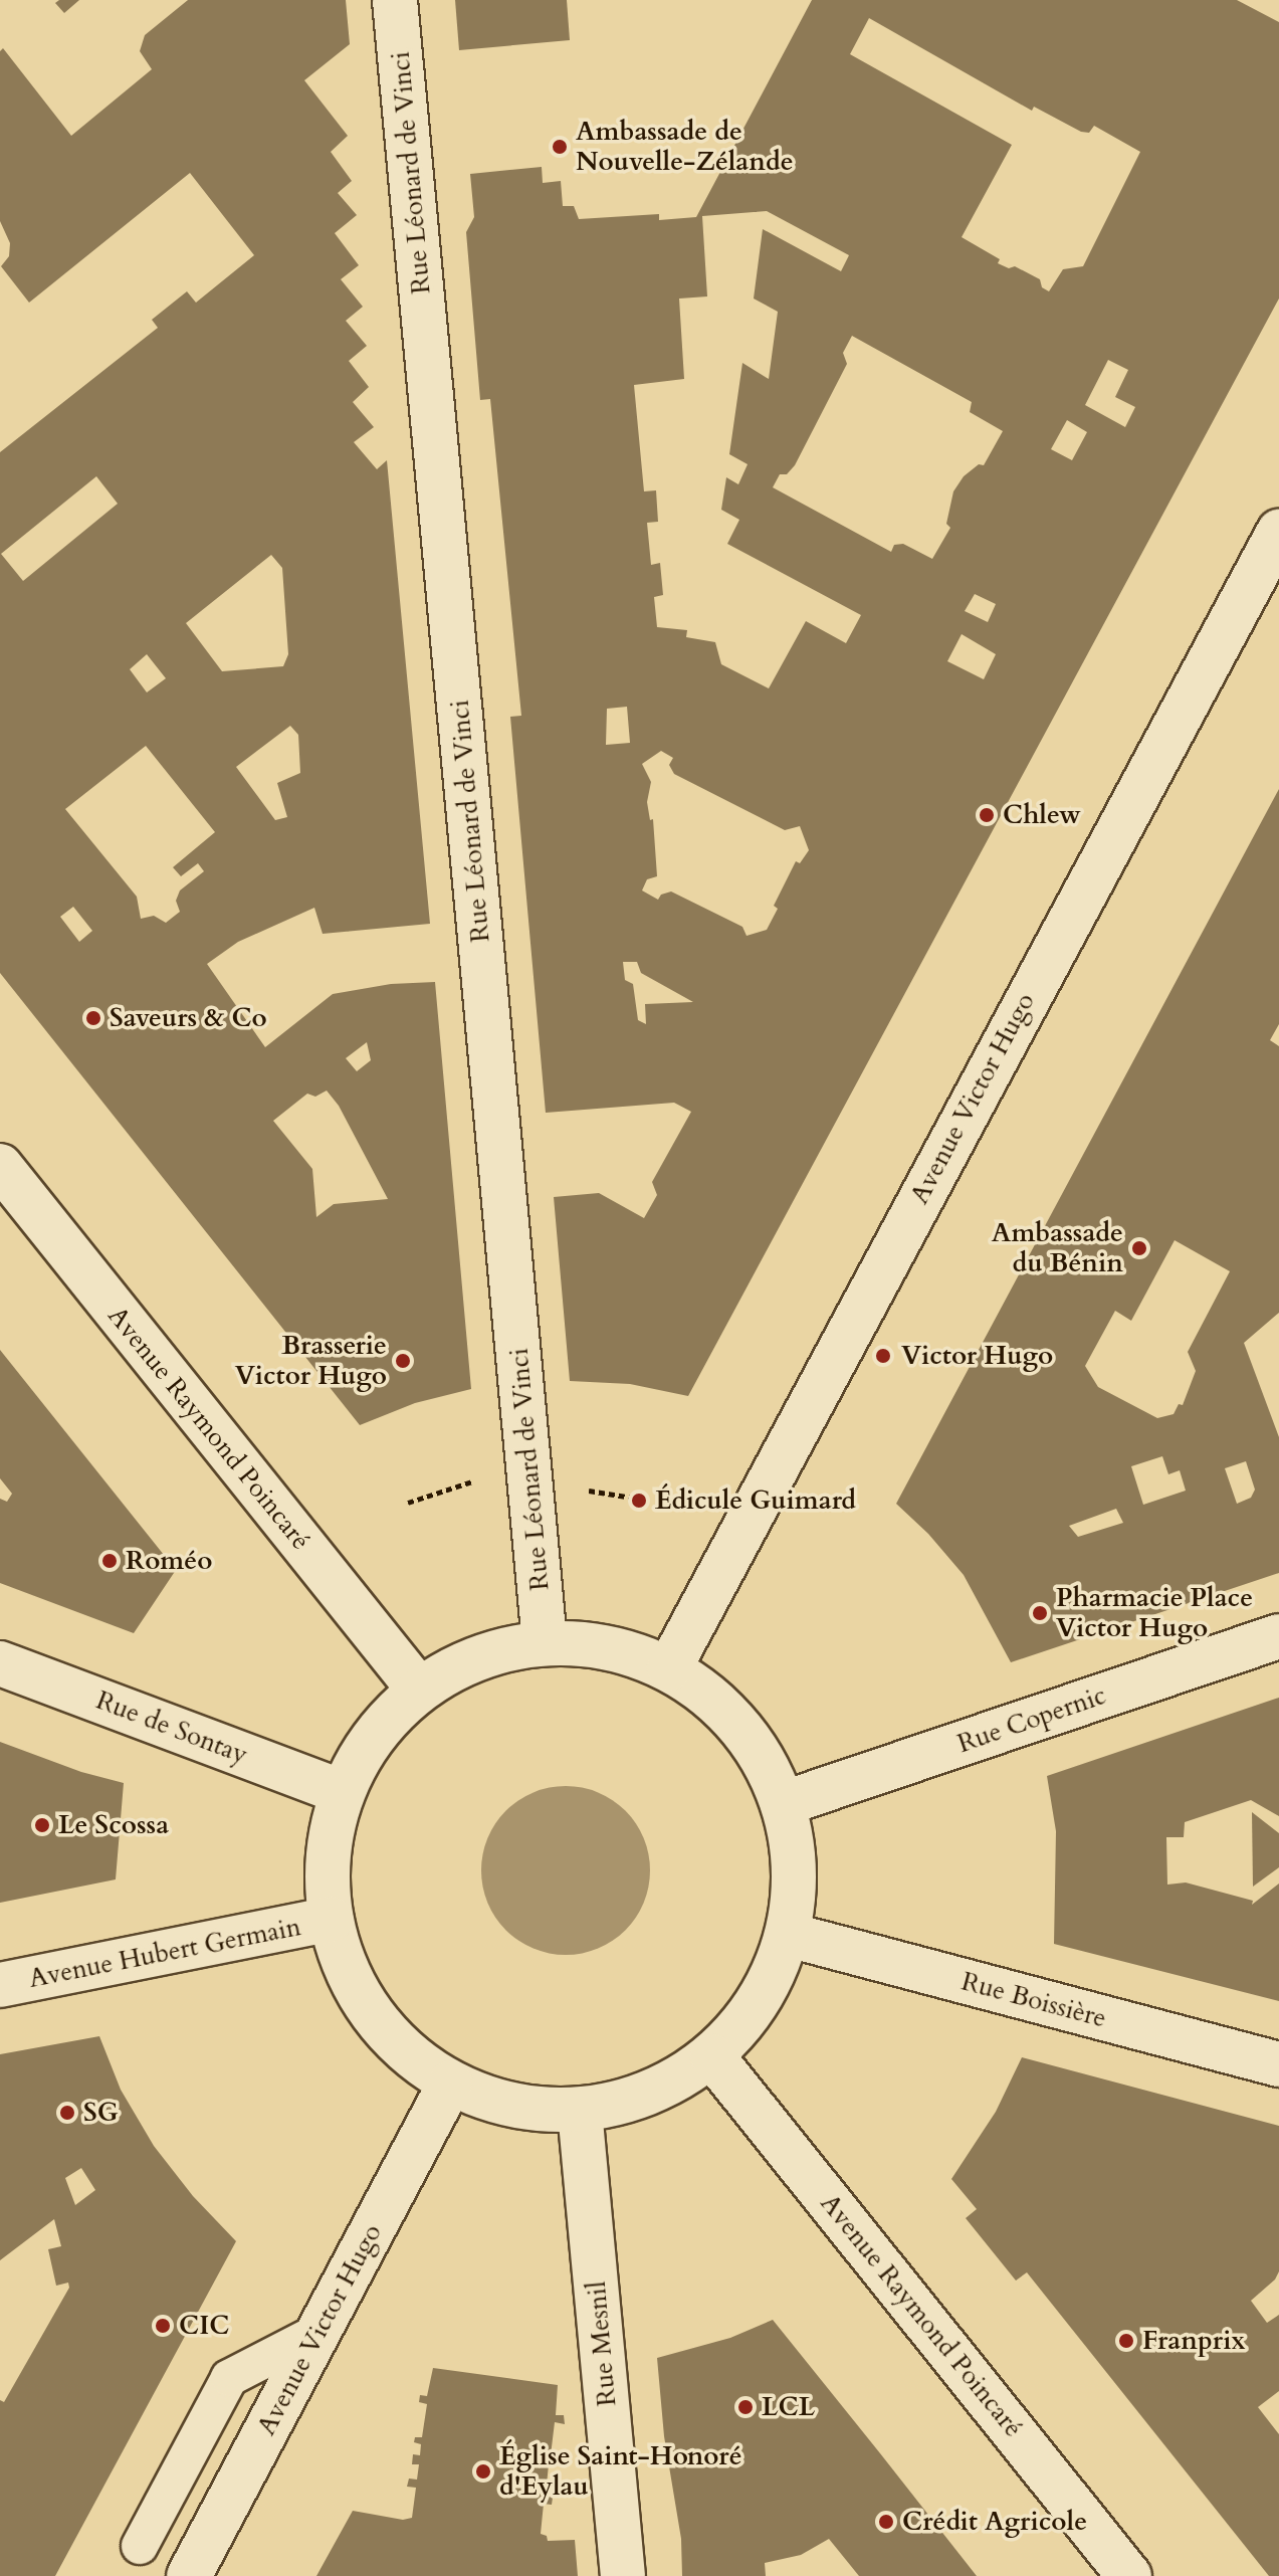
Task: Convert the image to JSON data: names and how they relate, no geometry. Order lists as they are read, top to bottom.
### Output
{
  "streets": {
    "street": [
      "Rue Léonard de Vinci",
      "Avenue Victor Hugo",
      "Avenue Raymond Poincaré",
      "Rue Copernic",
      "Rue de Sontay",
      "Avenue Hubert Germain",
      "Rue Boissière",
      "Rue Mesnil"
    ]
  },
  "places": [
    "Ambassade de Nouvelle-Zélande",
    "Chlew",
    "Saveurs & Co",
    "Ambassade du Bénin",
    "Victor Hugo",
    "Brasserie Victor Hugo",
    "Édicule Guimard",
    "Roméo",
    "Pharmacie Place Victor Hugo",
    "Le Scossa",
    "SG",
    "CIC",
    "Franprix",
    "LCL",
    "Église Saint-Honoré d'Eylau",
    "Crédit Agricole"
  ]
}
